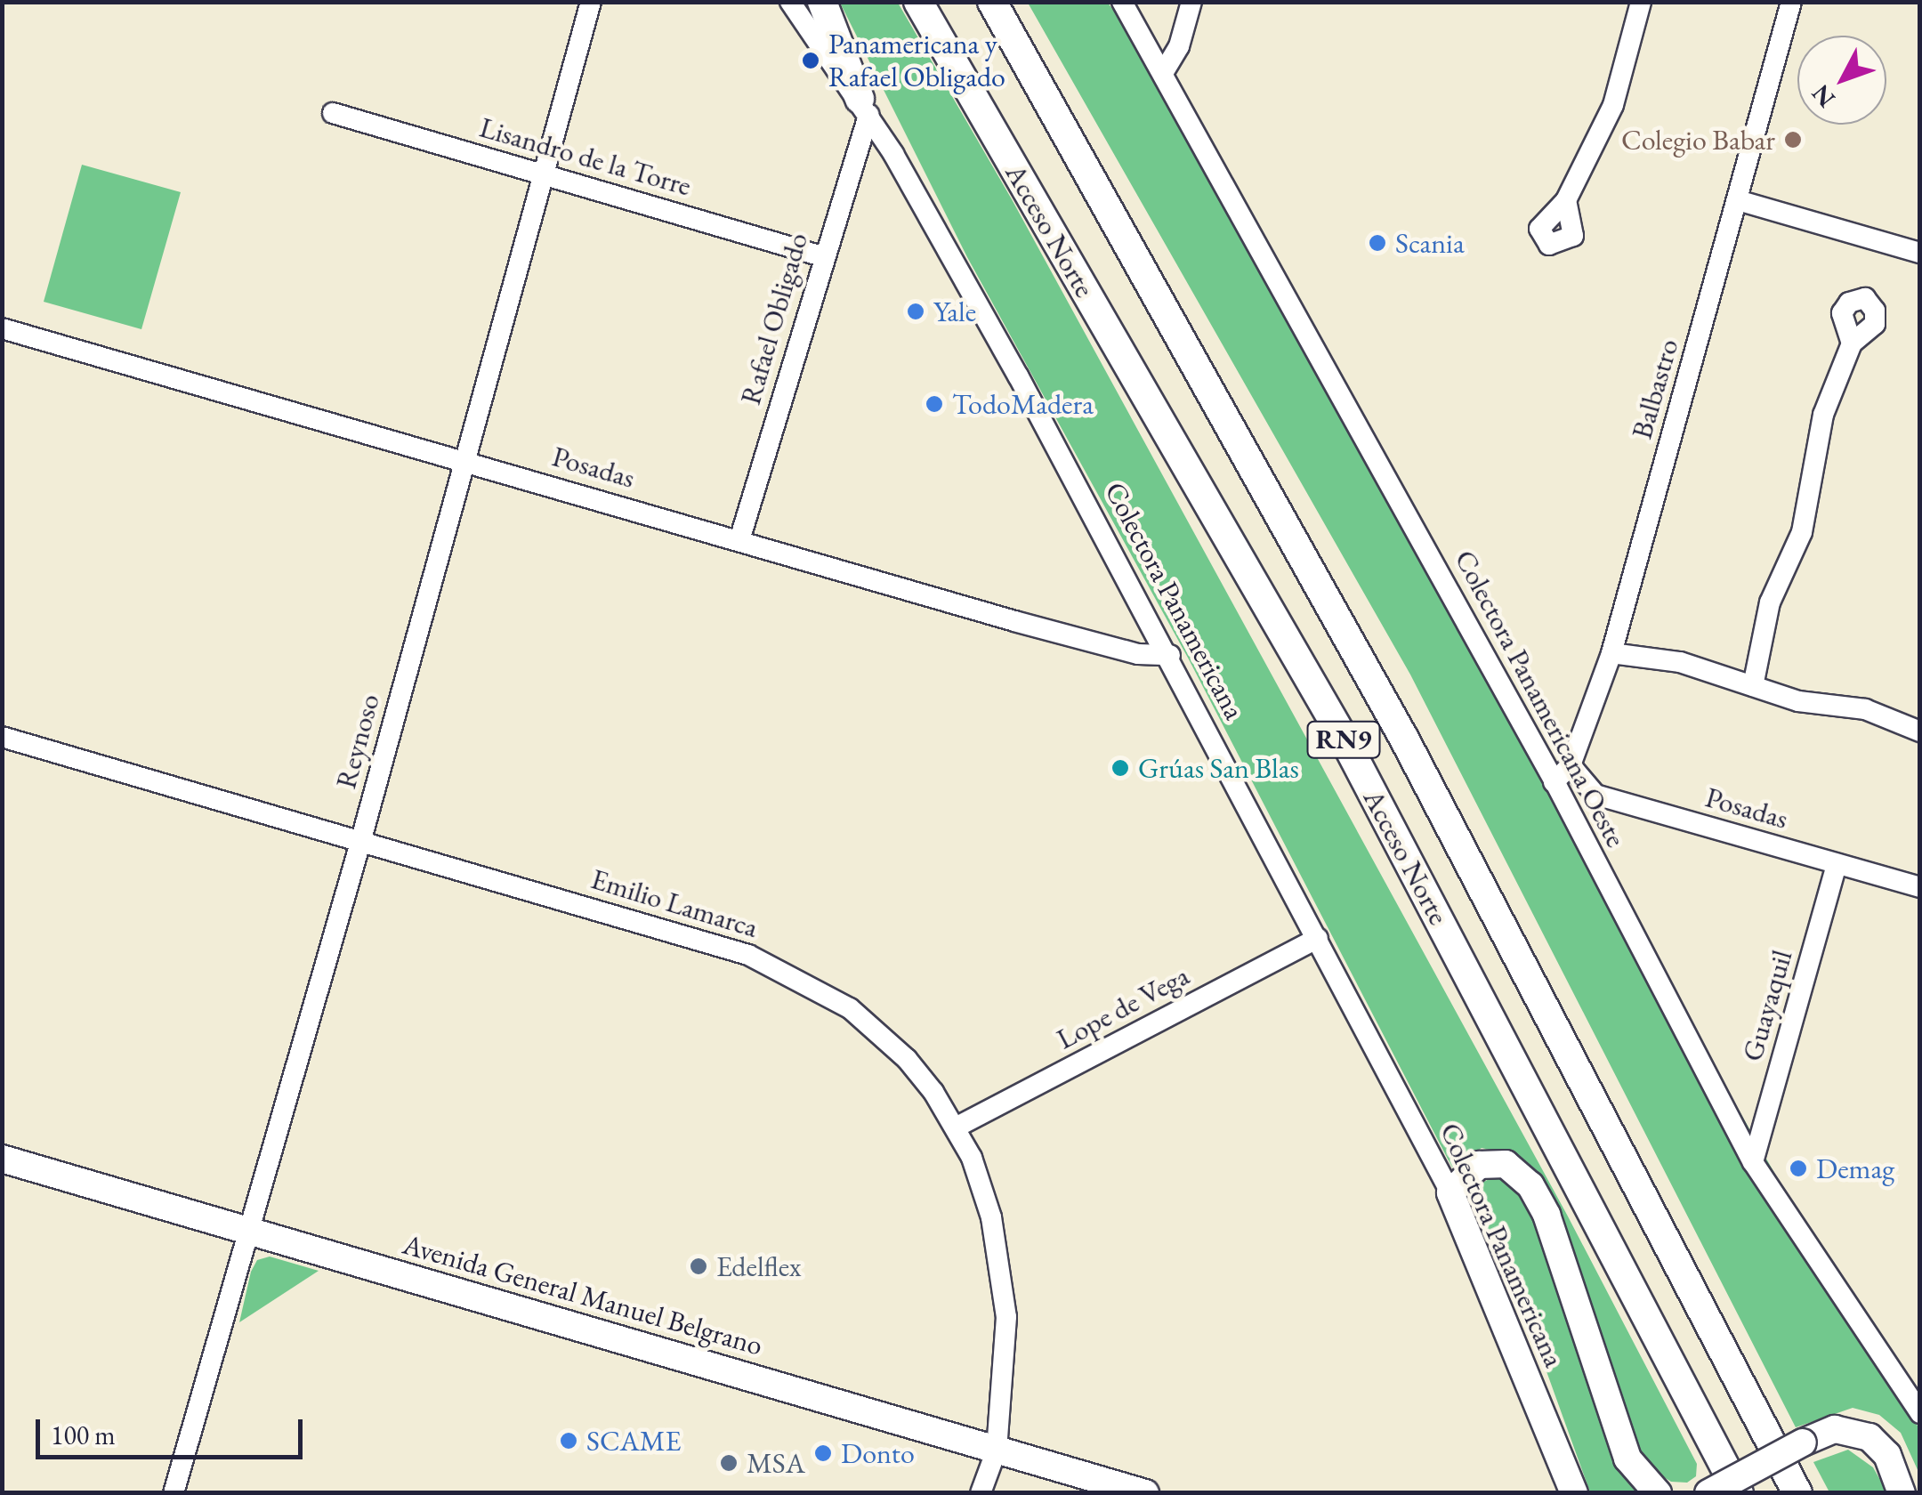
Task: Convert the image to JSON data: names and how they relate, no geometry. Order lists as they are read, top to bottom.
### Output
{
  "streets": {
    "highway": ["Acceso Norte", "RN9"],
    "main road": ["Colectora Panamericana", "Avenida General Manuel Belgrano"],
    "street": [
      "Lisandro de la Torre",
      "Rafael Obligado",
      "Balbastro",
      "Posadas",
      "Colectora Panamericana Oeste",
      "Reynoso",
      "Emilio Lamarca",
      "Guayaquil",
      "Lope de Vega"
    ]
  },
  "crossings": [
    ["Lisandro de la Torre", "Rafael Obligado"],
    ["Lisandro de la Torre", "Reynoso"],
    ["Rafael Obligado", "Posadas"],
    ["Rafael Obligado", "Colectora Panamericana"],
    ["Balbastro", "Posadas"],
    ["Balbastro", "Colectora Panamericana Oeste"],
    ["Posadas", "Colectora Panamericana"],
    ["Posadas", "Reynoso"],
    ["Posadas", "Guayaquil"],
    ["Colectora Panamericana", "Lope de Vega"],
    ["Colectora Panamericana Oeste", "Guayaquil"],
    ["Reynoso", "Emilio Lamarca"],
    ["Reynoso", "Avenida General Manuel Belgrano"],
    ["Emilio Lamarca", "Lope de Vega"],
    ["Emilio Lamarca", "Avenida General Manuel Belgrano"]
  ],
  "places": [
    "Panamericana y Rafael Obligado",
    "Colegio Babar",
    "Scania",
    "Yale",
    "TodoMadera",
    "Grúas San Blas",
    "Demag",
    "Edelflex",
    "SCAME",
    "Donto",
    "MSA"
  ],
  "scale_bar": "100 m",
  "north": "bottom left"
}
